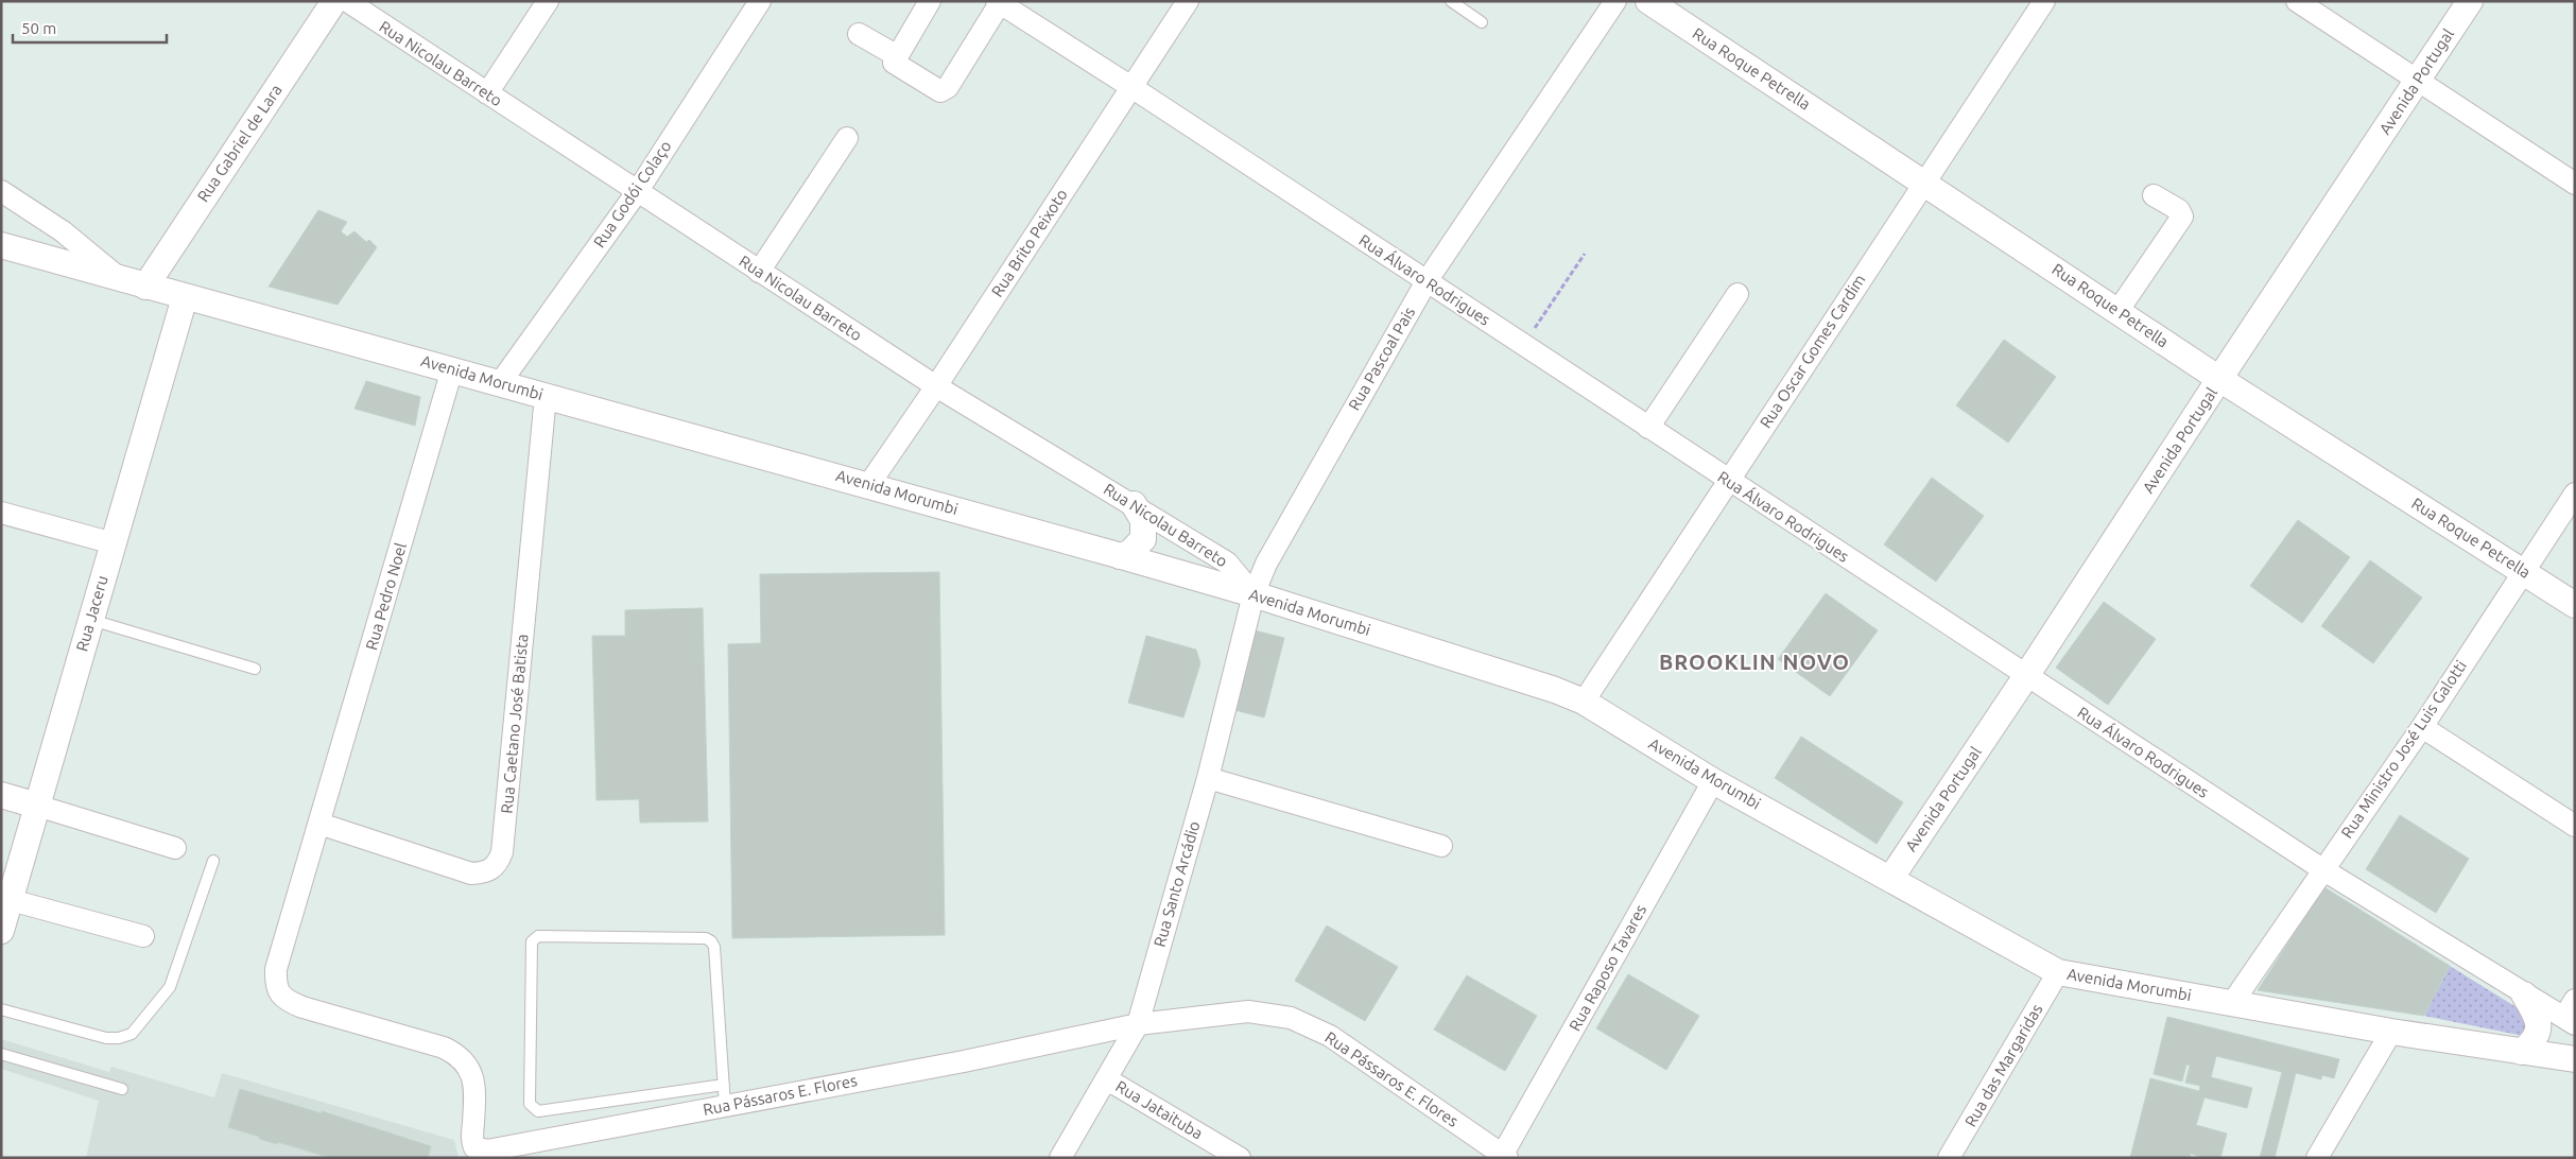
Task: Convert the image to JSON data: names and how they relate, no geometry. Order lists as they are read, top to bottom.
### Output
{
  "streets": {
    "street": [
      "Rua Nicolau Barreto",
      "Rua Roque Petrella",
      "Avenida Portugal",
      "Rua Gabriel de Lara",
      "Rua Godói Colaço",
      "Rua Brito Peixoto",
      "Rua Álvaro Rodrigues",
      "Rua Oscar Gomes Cardim",
      "Rua Pascoal Pais",
      "Avenida Morumbi",
      "Rua Pedro Noel",
      "Rua Jaceru",
      "Rua Caetano José Batista",
      "Rua Ministro José Luis Galotti",
      "Rua Santo Arcádio",
      "Rua Raposo Tavares",
      "Rua das Margaridas",
      "Rua Pássaros E. Flores",
      "Rua Jataituba"
    ]
  },
  "crossings": [
    ["Rua Nicolau Barreto", "Rua Godói Colaço"],
    ["Rua Nicolau Barreto", "Rua Brito Peixoto"],
    ["Rua Nicolau Barreto", "Rua Pascoal Pais"],
    ["Rua Nicolau Barreto", "Avenida Morumbi"],
    ["Rua Nicolau Barreto", "Rua Santo Arcádio"],
    ["Rua Roque Petrella", "Avenida Portugal"],
    ["Rua Roque Petrella", "Rua Oscar Gomes Cardim"],
    ["Rua Roque Petrella", "Rua Ministro José Luis Galotti"],
    ["Avenida Portugal", "Rua Álvaro Rodrigues"],
    ["Avenida Portugal", "Avenida Morumbi"],
    ["Rua Gabriel de Lara", "Avenida Morumbi"],
    ["Rua Godói Colaço", "Avenida Morumbi"],
    ["Rua Brito Peixoto", "Rua Álvaro Rodrigues"],
    ["Rua Brito Peixoto", "Avenida Morumbi"],
    ["Rua Álvaro Rodrigues", "Rua Oscar Gomes Cardim"],
    ["Rua Álvaro Rodrigues", "Rua Pascoal Pais"],
    ["Rua Álvaro Rodrigues", "Rua Ministro José Luis Galotti"],
    ["Rua Oscar Gomes Cardim", "Avenida Morumbi"],
    ["Rua Pascoal Pais", "Avenida Morumbi"],
    ["Rua Pascoal Pais", "Rua Santo Arcádio"],
    ["Avenida Morumbi", "Rua Pedro Noel"],
    ["Avenida Morumbi", "Rua Jaceru"],
    ["Avenida Morumbi", "Rua Caetano José Batista"],
    ["Avenida Morumbi", "Rua Ministro José Luis Galotti"],
    ["Avenida Morumbi", "Rua Santo Arcádio"],
    ["Avenida Morumbi", "Rua Raposo Tavares"],
    ["Avenida Morumbi", "Rua das Margaridas"],
    ["Rua Pedro Noel", "Rua Caetano José Batista"],
    ["Rua Pedro Noel", "Rua Pássaros E. Flores"],
    ["Rua Caetano José Batista", "Rua Pássaros E. Flores"],
    ["Rua Santo Arcádio", "Rua Pássaros E. Flores"],
    ["Rua Santo Arcádio", "Rua Jataituba"],
    ["Rua Raposo Tavares", "Rua Pássaros E. Flores"]
  ],
  "districts": ["BROOKLIN NOVO"],
  "scale_bar": "50 m"
}
